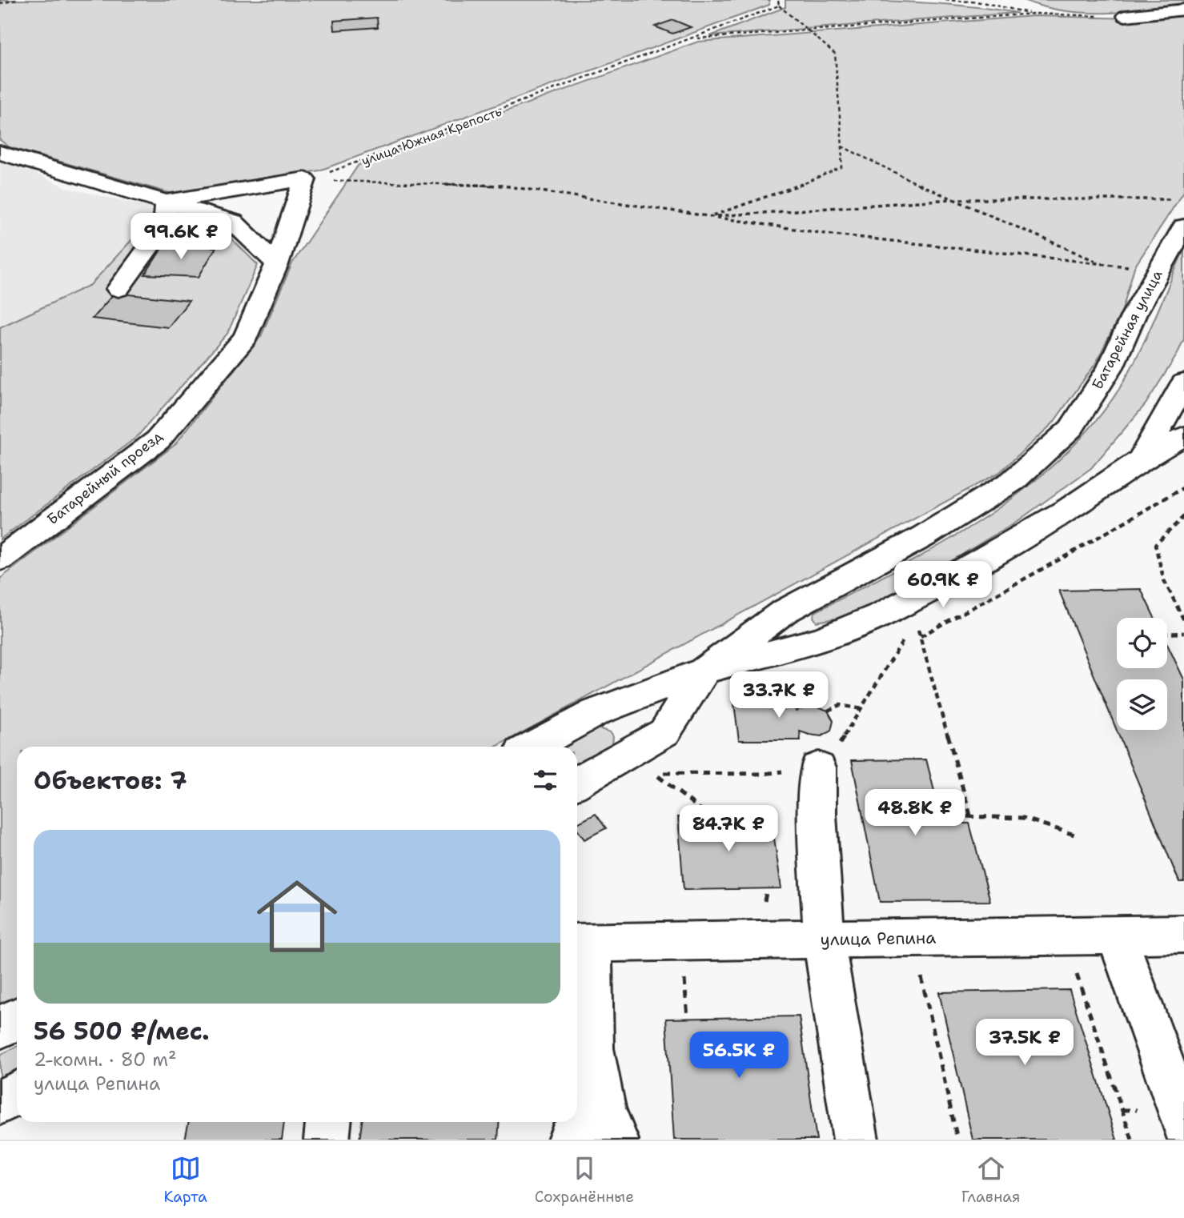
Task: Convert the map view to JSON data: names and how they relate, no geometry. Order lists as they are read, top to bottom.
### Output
{
  "streets": {
    "street": ["Батарейная улица", "Батарейный проезд", "улица Репина"],
    "path": ["улица Южная Крепость"]
  },
  "crossings": [
    ["улица Южная Крепость", "Батарейный проезд"]
  ],
  "page": {
    "price": [
      "99.6K ₽",
      "60.9K ₽",
      "33.7K ₽",
      "48.8K ₽",
      "84.7K ₽",
      "37.5K ₽",
      "56.5K ₽"
    ],
    "heading": "Объектов: 7",
    "list": [
      {
        "name": "56 500 ₽/мес.",
        "note": "2-комн. · 80 m² · улица Репина"
      }
    ],
    "tabs": ["Карта", "Сохранённые", "Главная"]
  }
}
